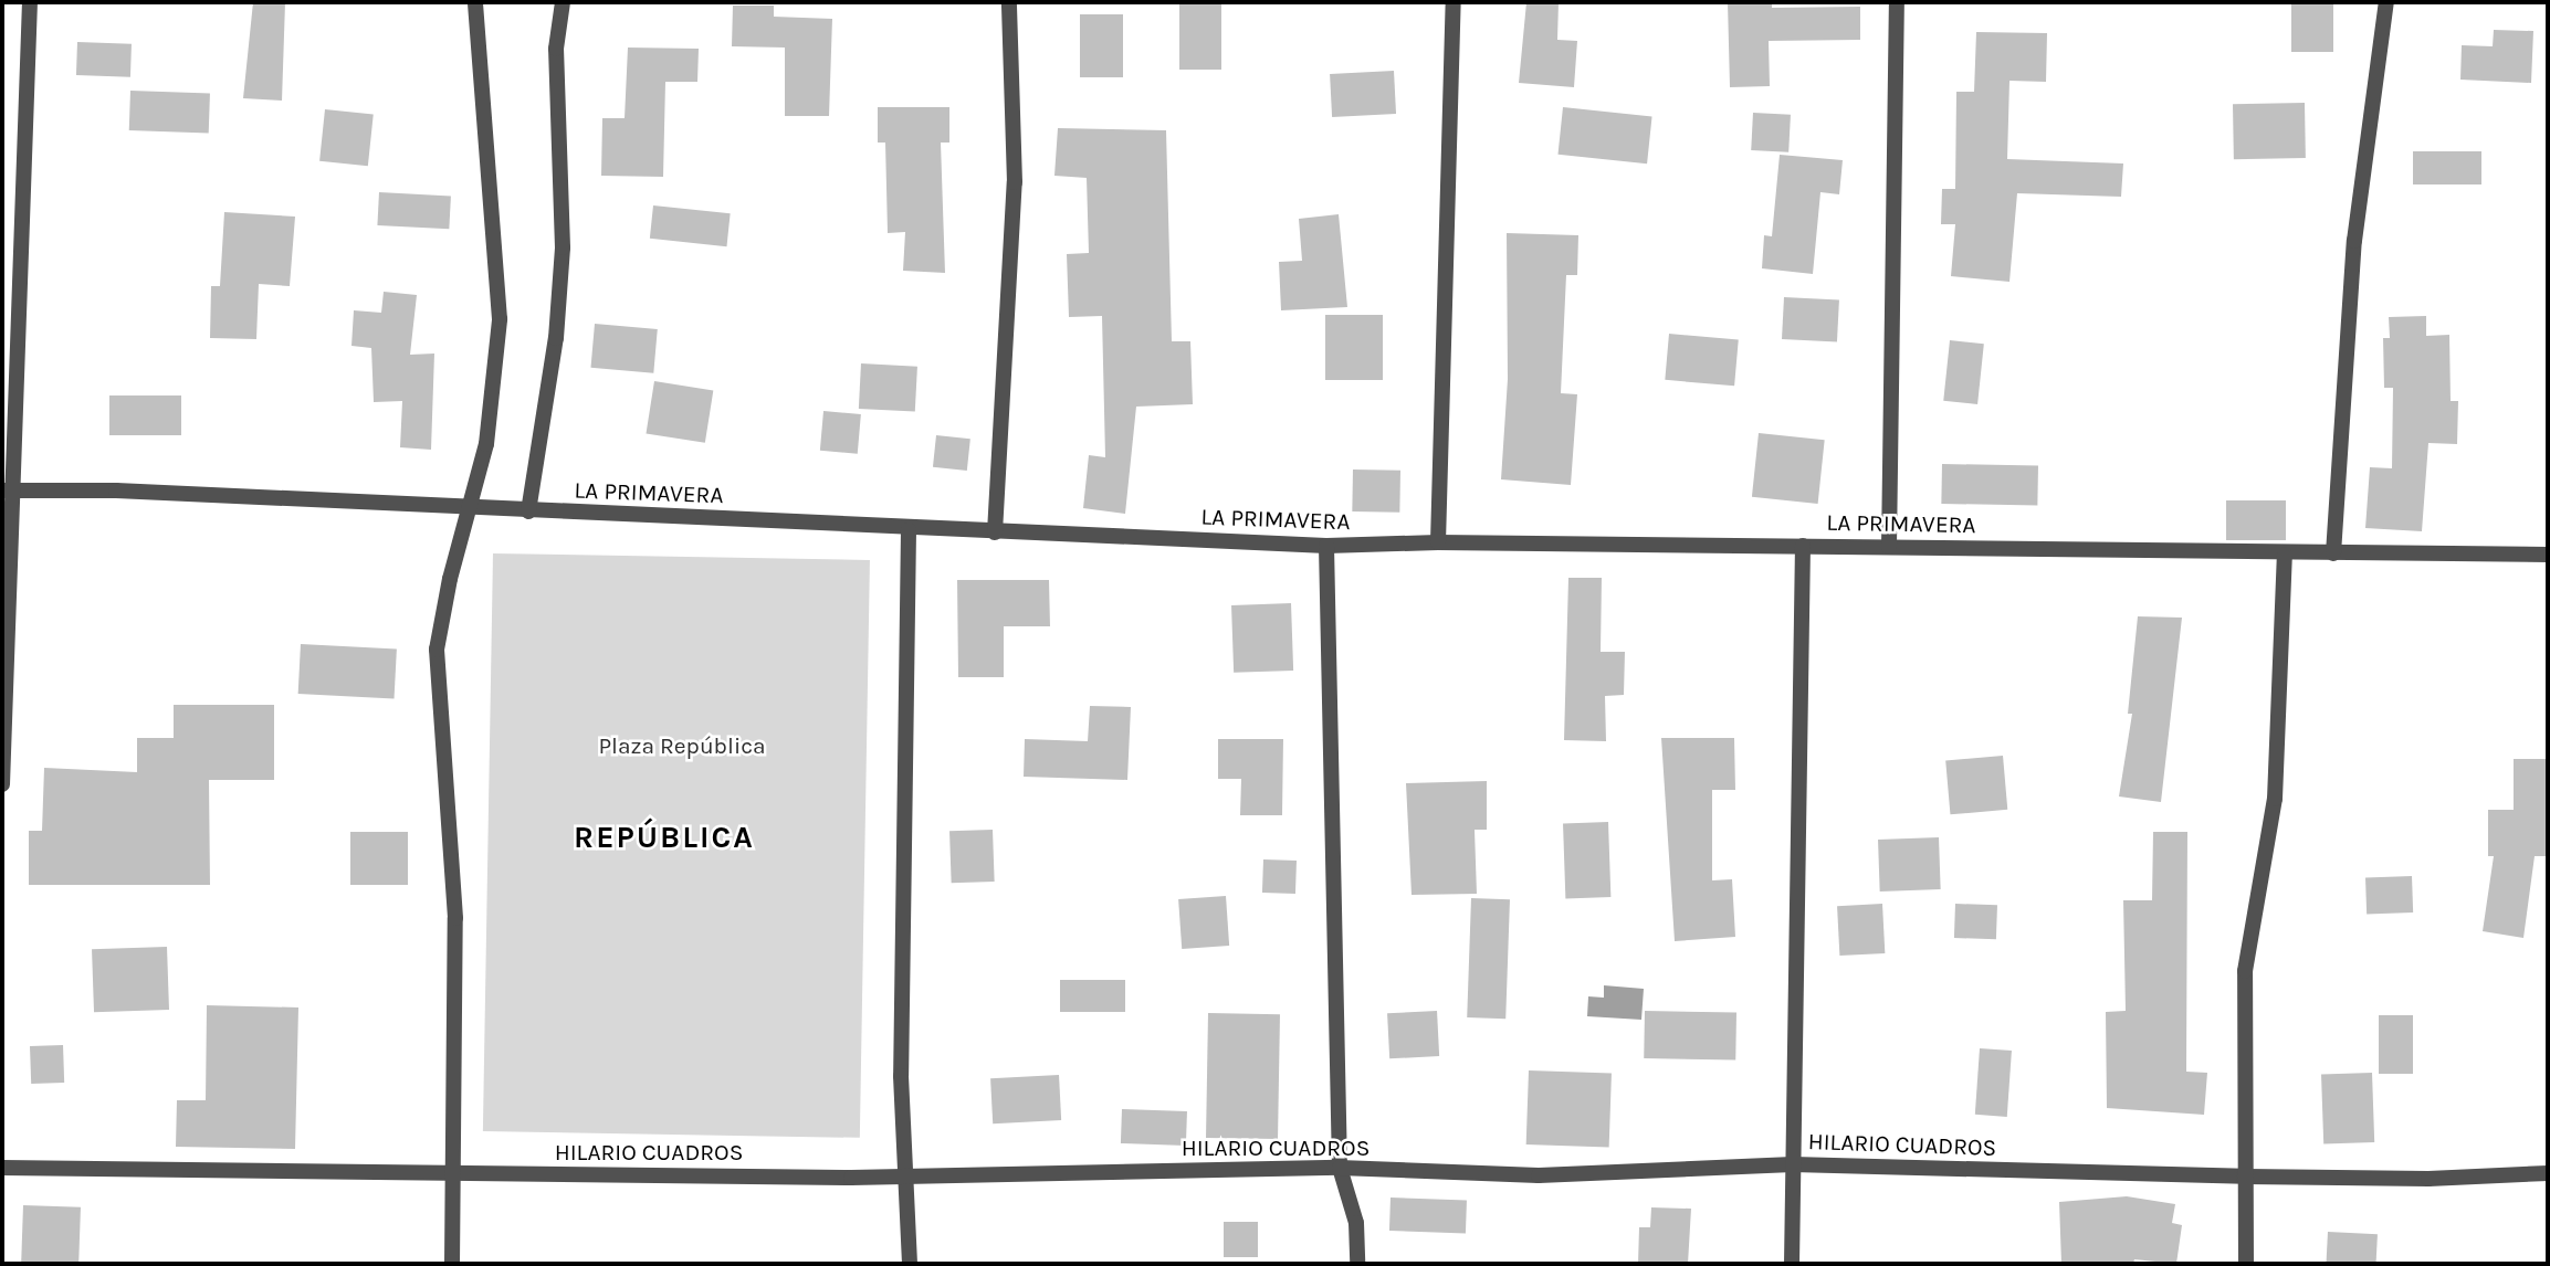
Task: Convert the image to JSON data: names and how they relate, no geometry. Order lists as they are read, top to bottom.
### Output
{
  "streets": {
    "street": ["LA PRIMAVERA", "HILARIO CUADROS"]
  },
  "districts": ["REPÚBLICA"],
  "parks": ["Plaza República"]
}
